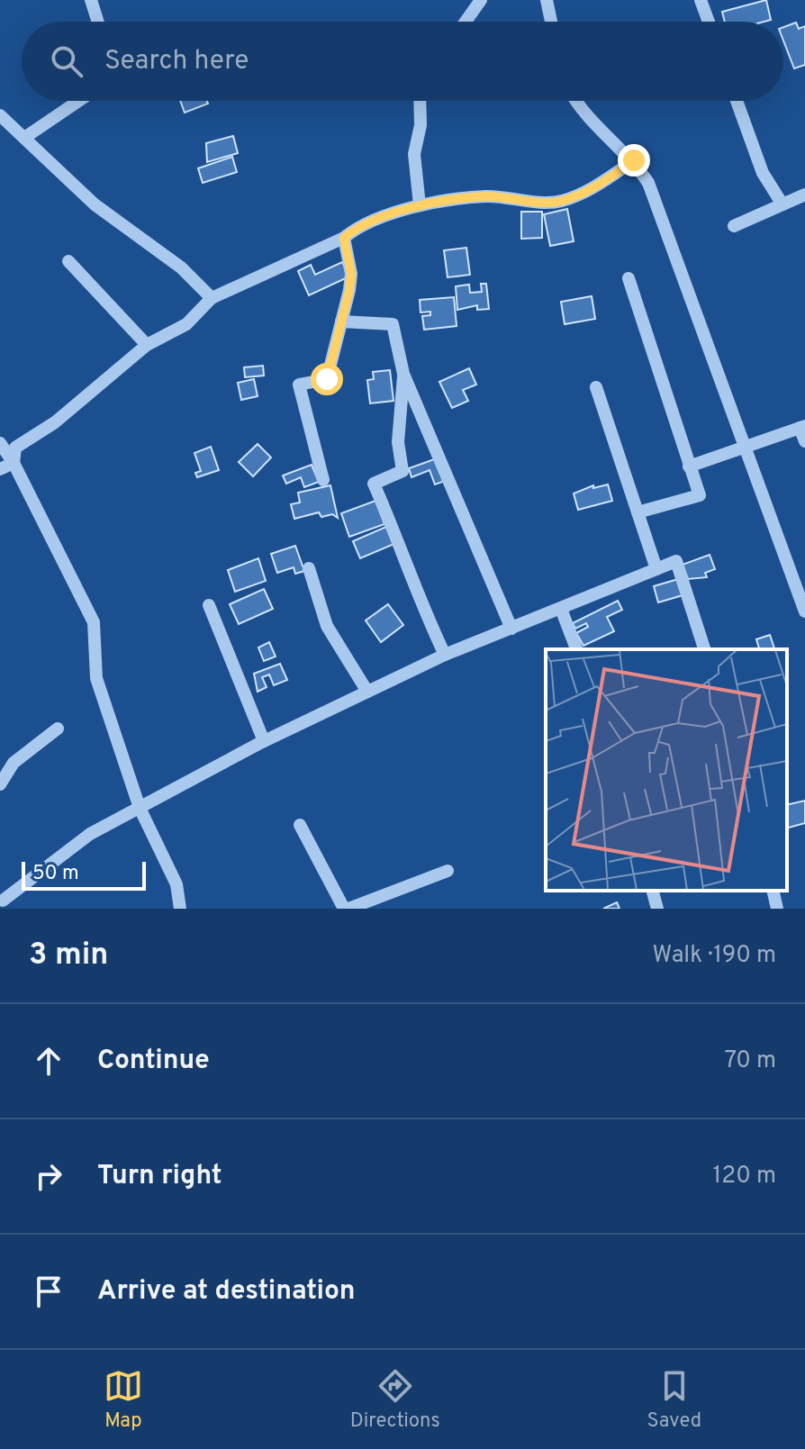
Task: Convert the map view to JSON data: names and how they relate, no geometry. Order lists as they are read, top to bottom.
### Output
{
  "scale_bar": "50 m",
  "page": {
    "search": "Search here",
    "scale": "50 m",
    "heading": ["3 min", "Walk · 190 m"],
    "list": [
      ["Continue", "70 m"],
      ["Turn right", "120 m"],
      "Arrive at destination"
    ],
    "nav": ["Map", "Directions", "Saved"]
  }
}
